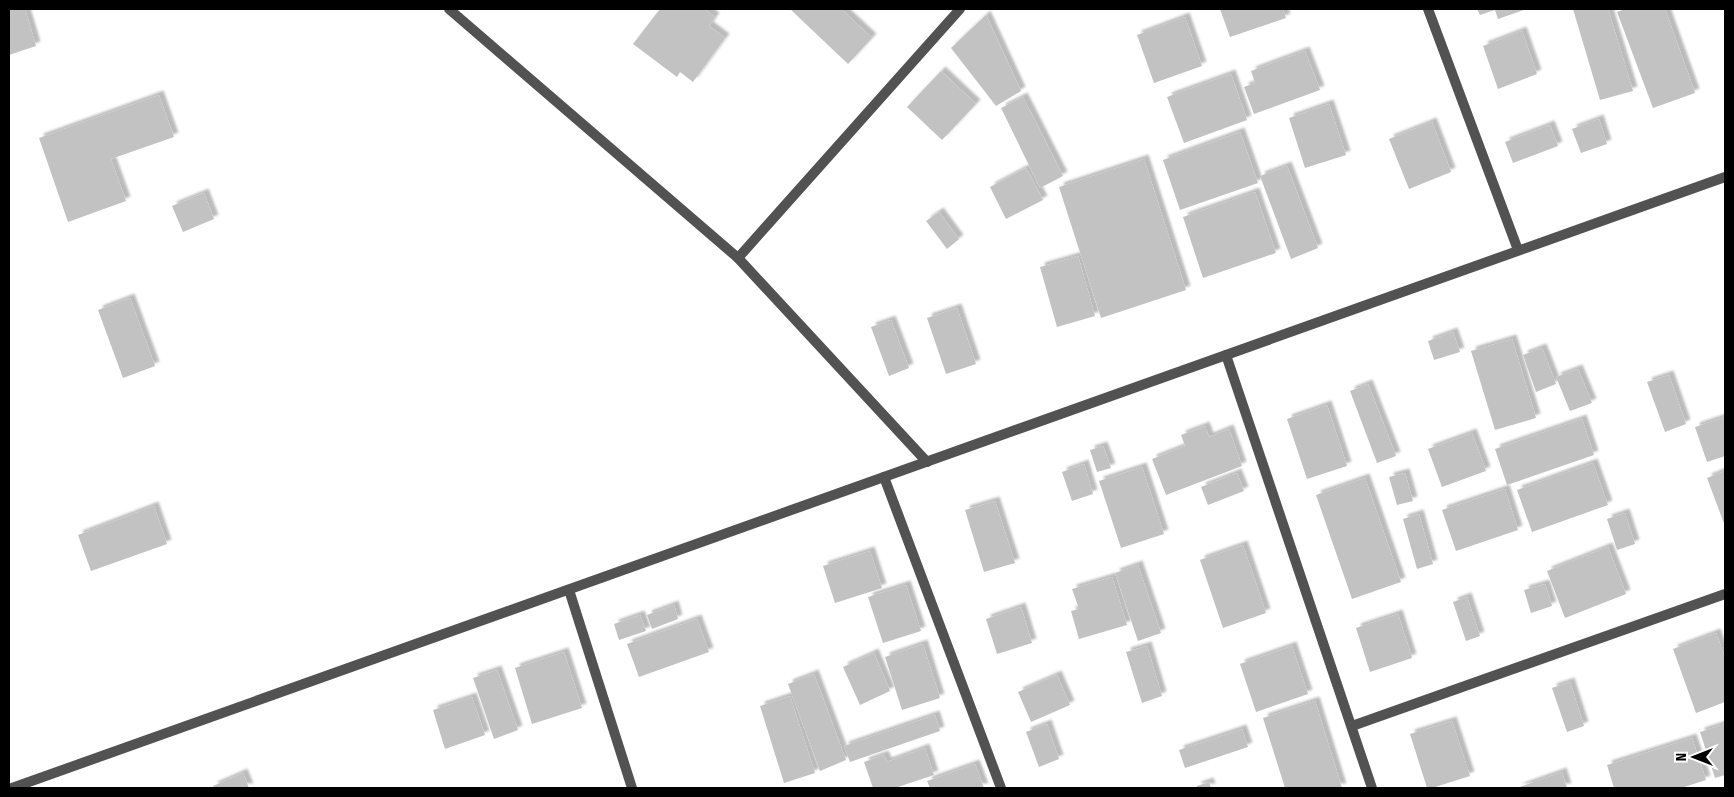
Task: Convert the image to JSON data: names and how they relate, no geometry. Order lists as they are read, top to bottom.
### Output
{
  "north": "left"
}
